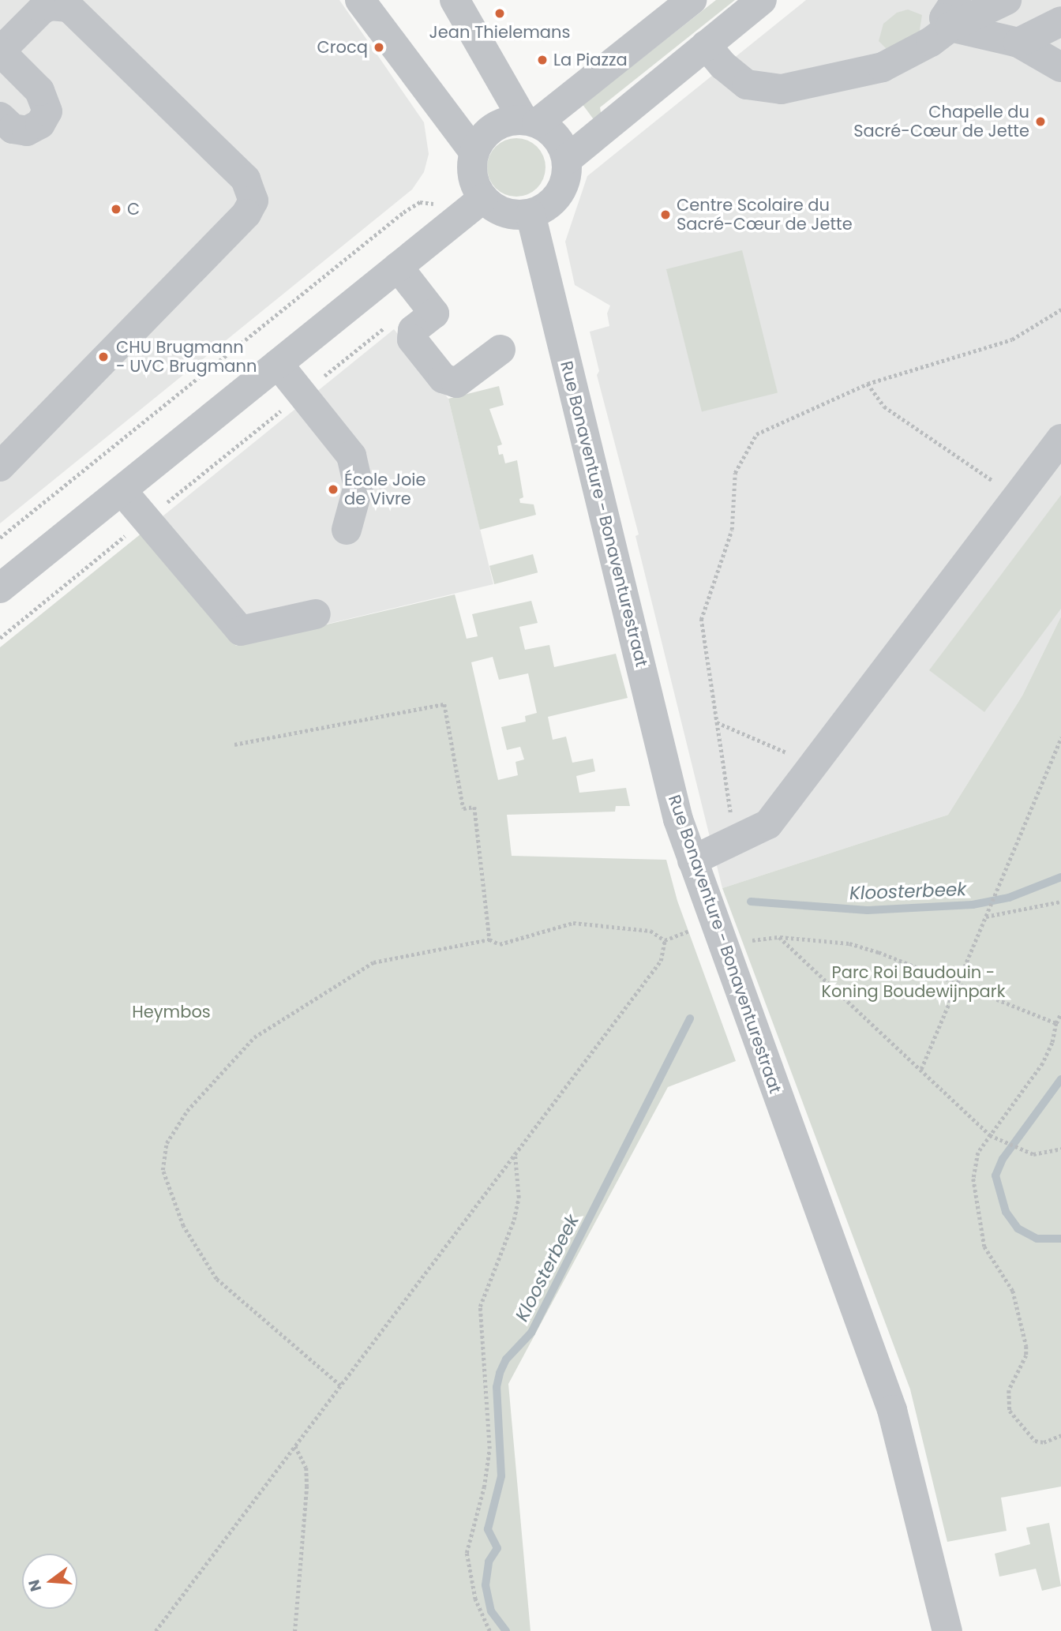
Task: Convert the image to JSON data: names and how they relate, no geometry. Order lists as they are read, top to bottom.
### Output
{
  "streets": {
    "street": ["Rue Bonaventure - Bonaventurestraat"]
  },
  "water": ["Kloosterbeek"],
  "parks": ["Parc Roi Baudouin - Koning Boudewijnpark", "Heymbos"],
  "places": [
    "Jean Thielemans",
    "Crocq",
    "La Piazza",
    "Chapelle du Sacré-Cœur de Jette",
    "C",
    "Centre Scolaire du Sacré-Cœur de Jette",
    "CHU Brugmann - UVC Brugmann",
    "École Joie de Vivre"
  ],
  "north": "left"
}
